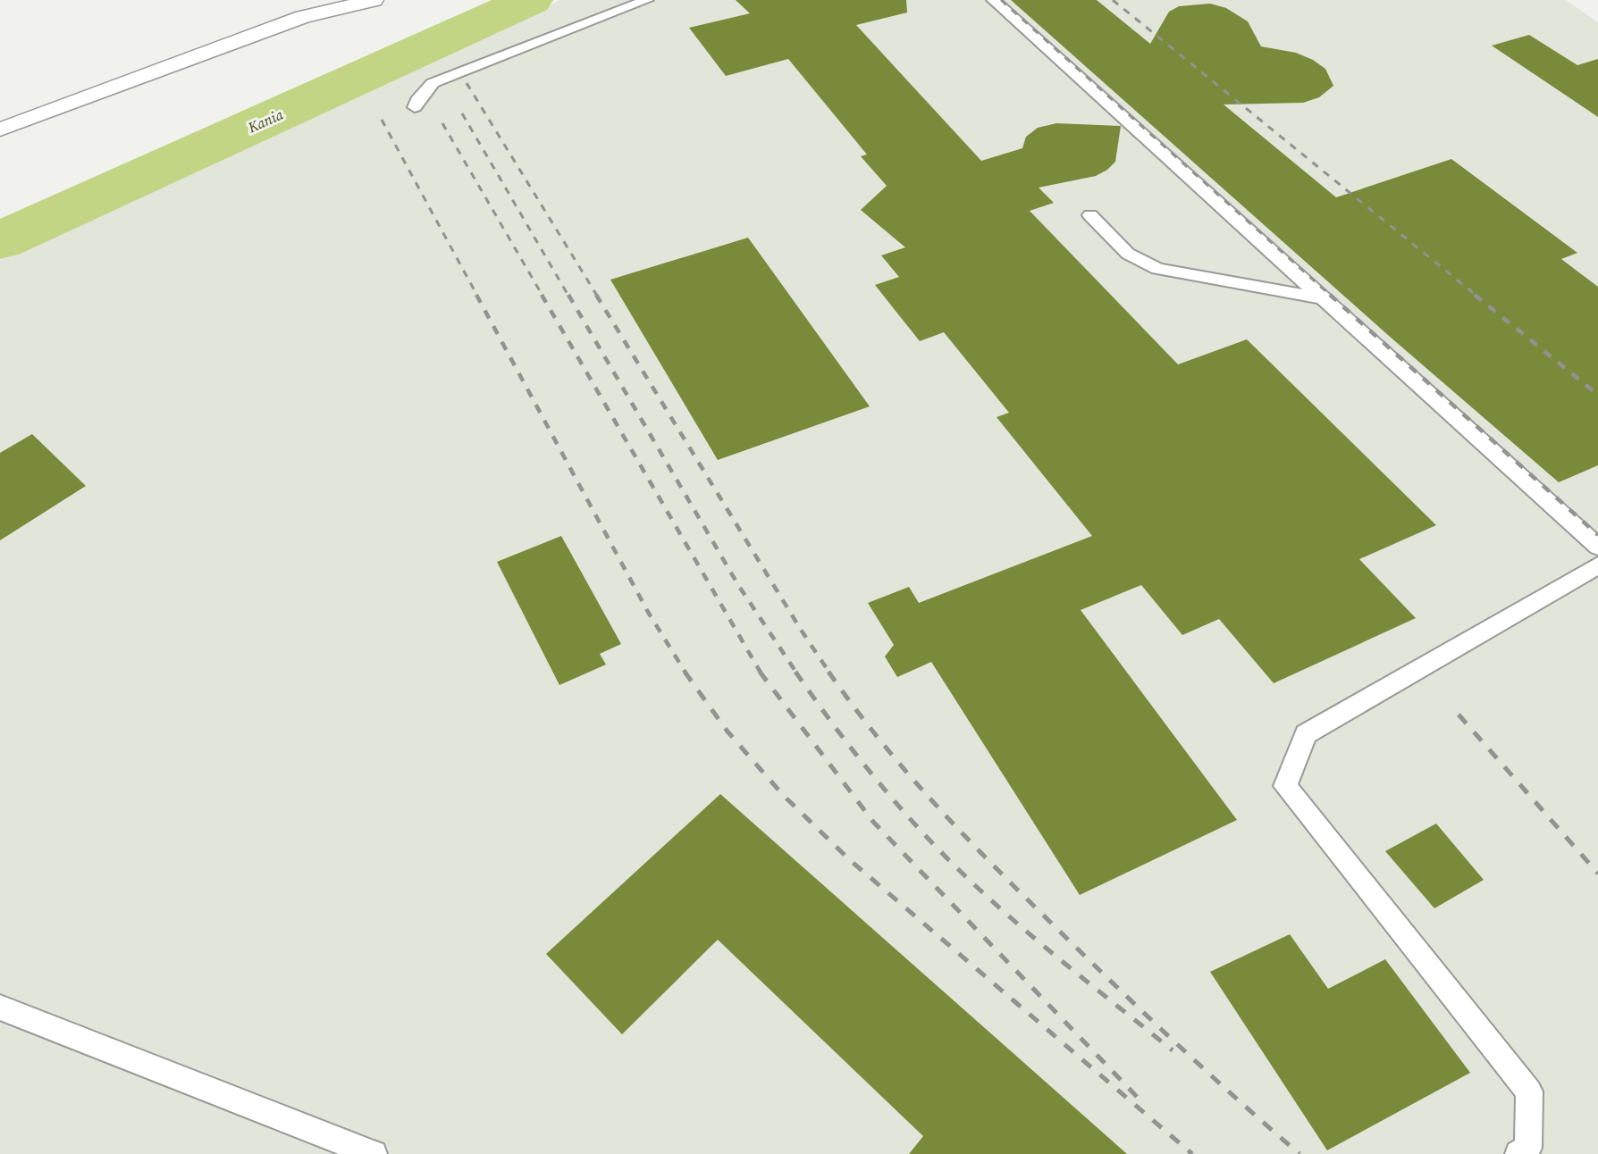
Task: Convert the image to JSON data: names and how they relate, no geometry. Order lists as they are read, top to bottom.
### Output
{
  "water": ["Kania"]
}
